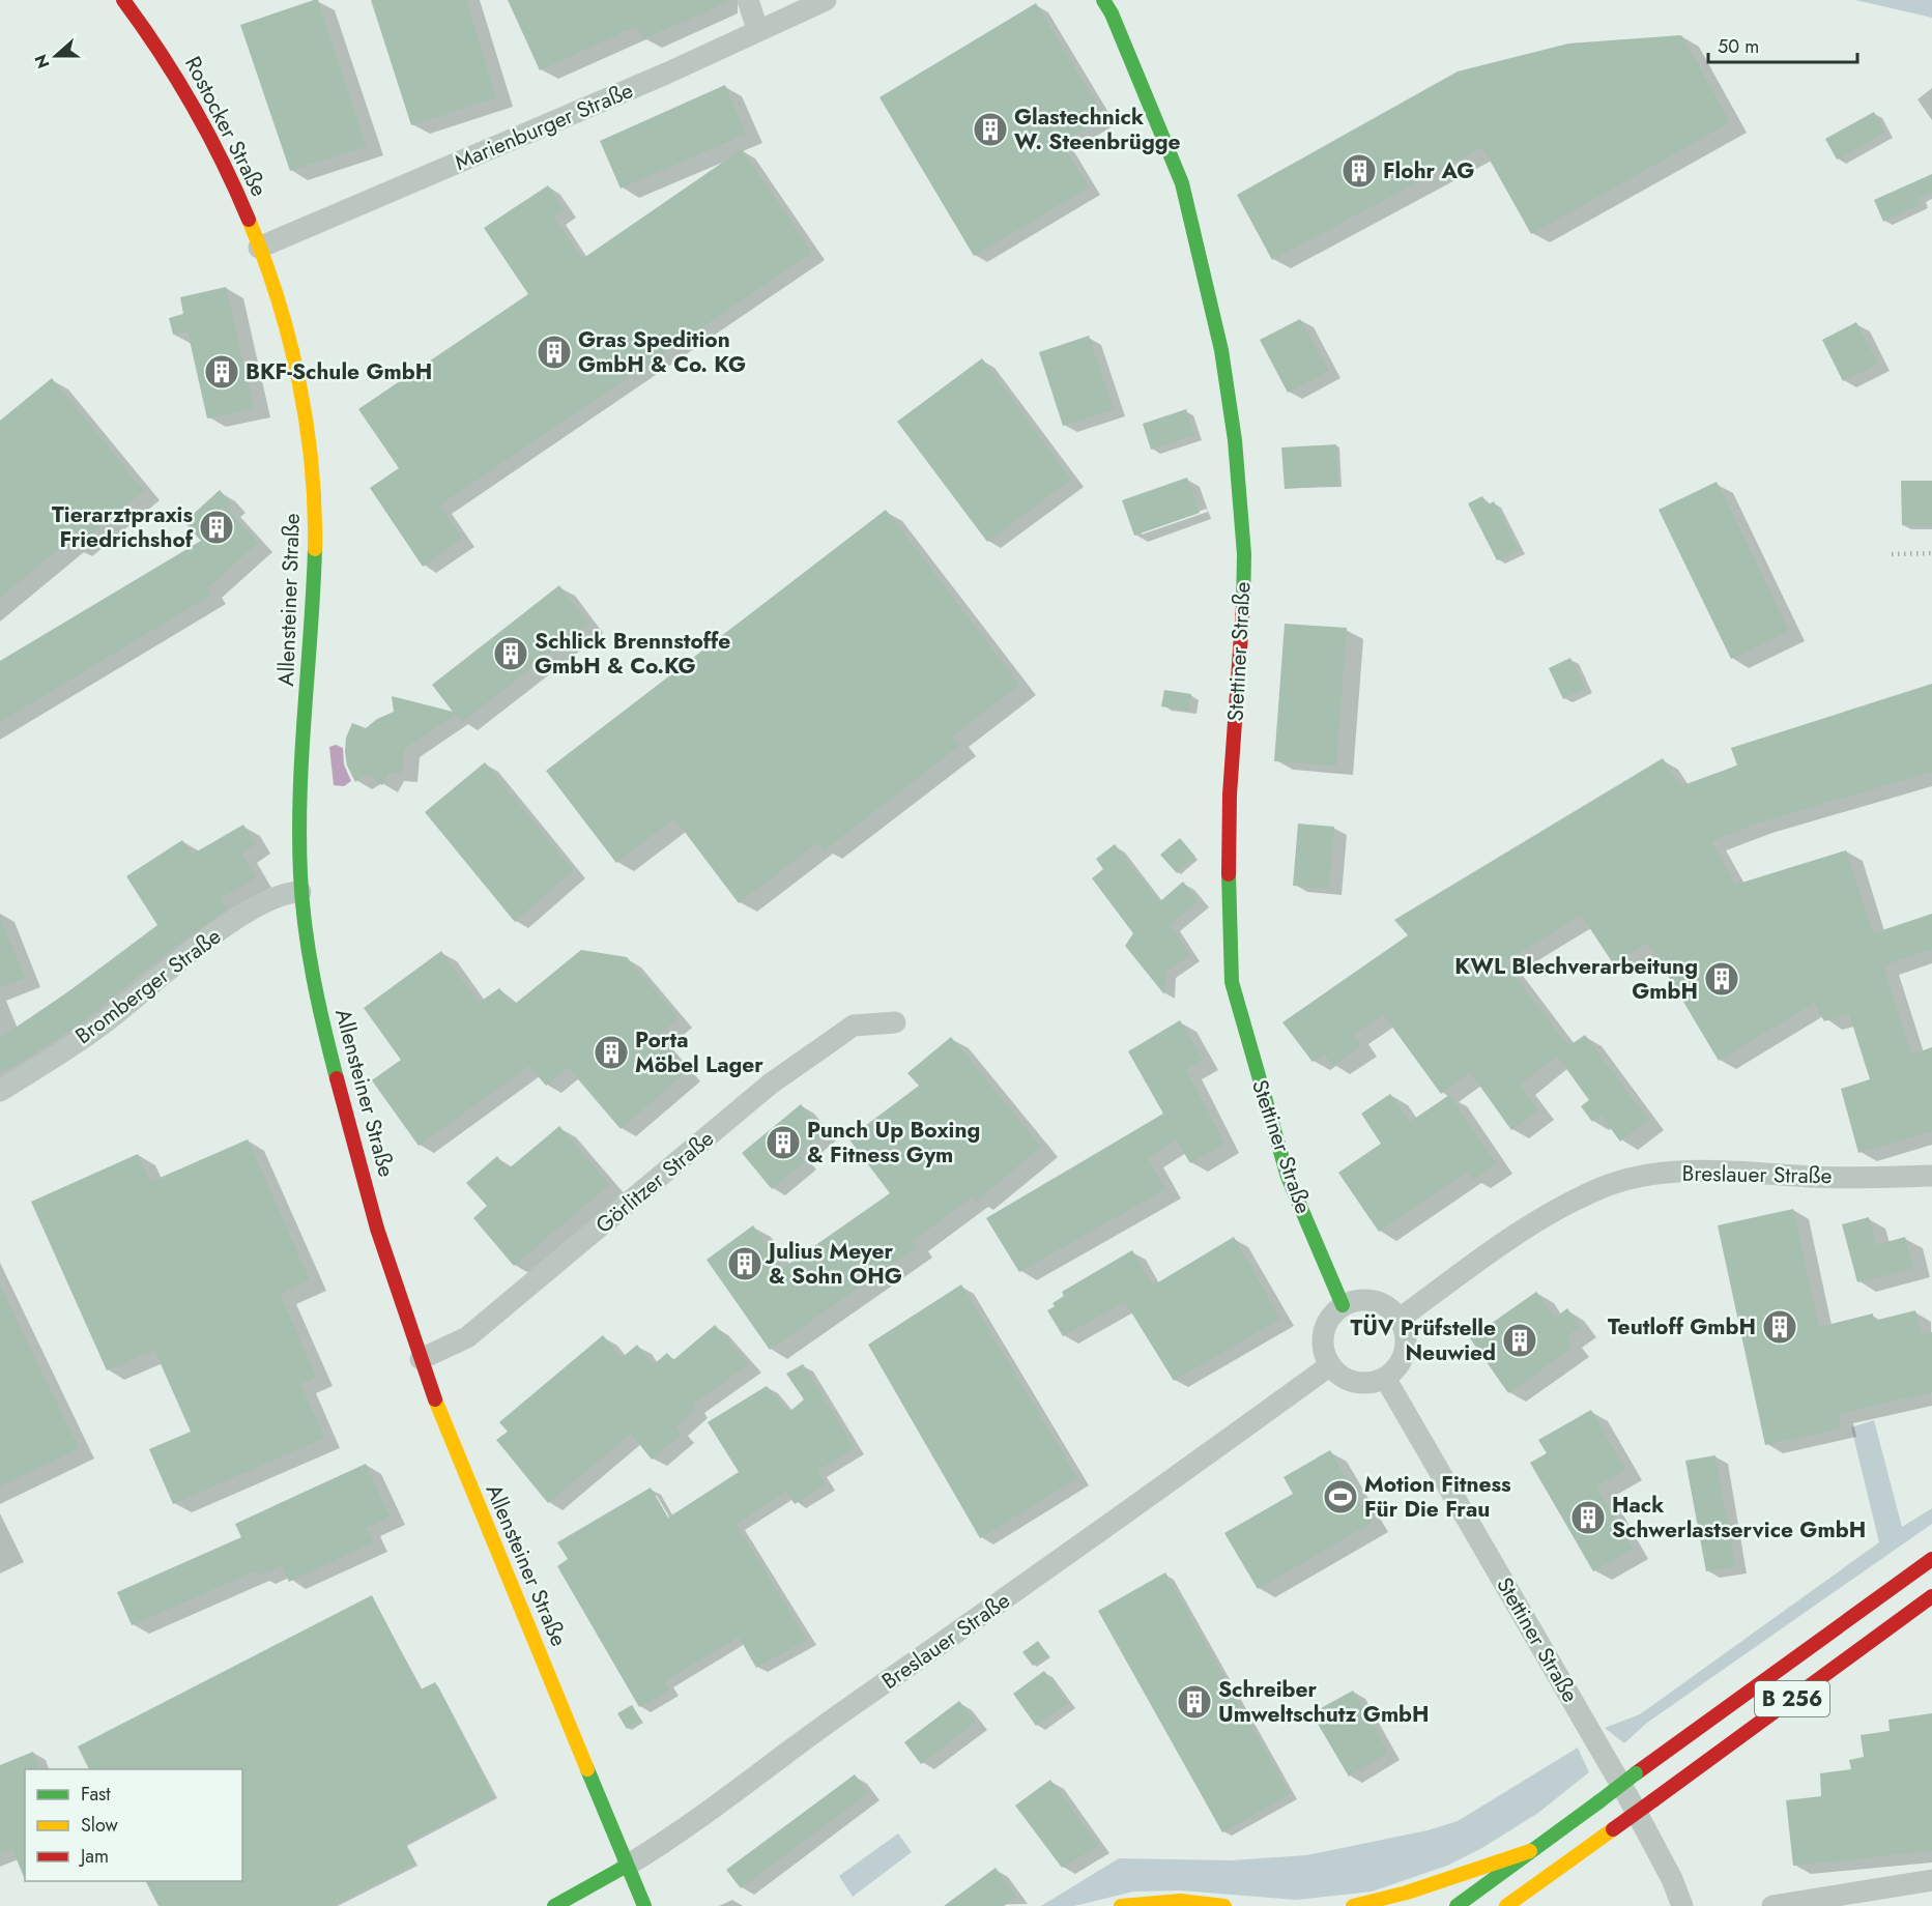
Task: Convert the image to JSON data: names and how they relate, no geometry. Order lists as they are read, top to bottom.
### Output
{
  "streets": {
    "main road": [
      "Rostocker Straße",
      "Allensteiner Straße",
      "Stettiner Straße",
      "Breslauer Straße",
      "B 256"
    ],
    "street": ["Marienburger Straße", "Bromberger Straße", "Görlitzer Straße"]
  },
  "crossings": [
    ["Rostocker Straße", "Marienburger Straße"],
    ["Rostocker Straße", "Allensteiner Straße"],
    ["Marienburger Straße", "Allensteiner Straße"],
    ["Allensteiner Straße", "Bromberger Straße"],
    ["Allensteiner Straße", "Breslauer Straße"],
    ["Allensteiner Straße", "Görlitzer Straße"],
    ["Stettiner Straße", "Breslauer Straße"]
  ],
  "places": {
    "building": [
      "Glastechnick W. Steenbrügge",
      "Flohr AG",
      "Gras Spedition GmbH & Co. KG",
      "BKF-Schule GmbH",
      "Tierarztpraxis Friedrichshof",
      "Schlick Brennstoffe GmbH & Co.KG",
      "KWL Blechverarbeitung GmbH",
      "Porta Möbel Lager",
      "Punch Up Boxing & Fitness Gym",
      "Julius Meyer & Sohn OHG",
      "Teutloff GmbH",
      "TÜV Prüfstelle Neuwied",
      "Hack Schwerlastservice GmbH",
      "Schreiber Umweltschutz GmbH"
    ],
    "sports": ["Motion Fitness Für Die Frau"]
  },
  "legend": ["Fast", "Slow", "Jam"],
  "scale_bar": "50 m",
  "north": "left"
}
